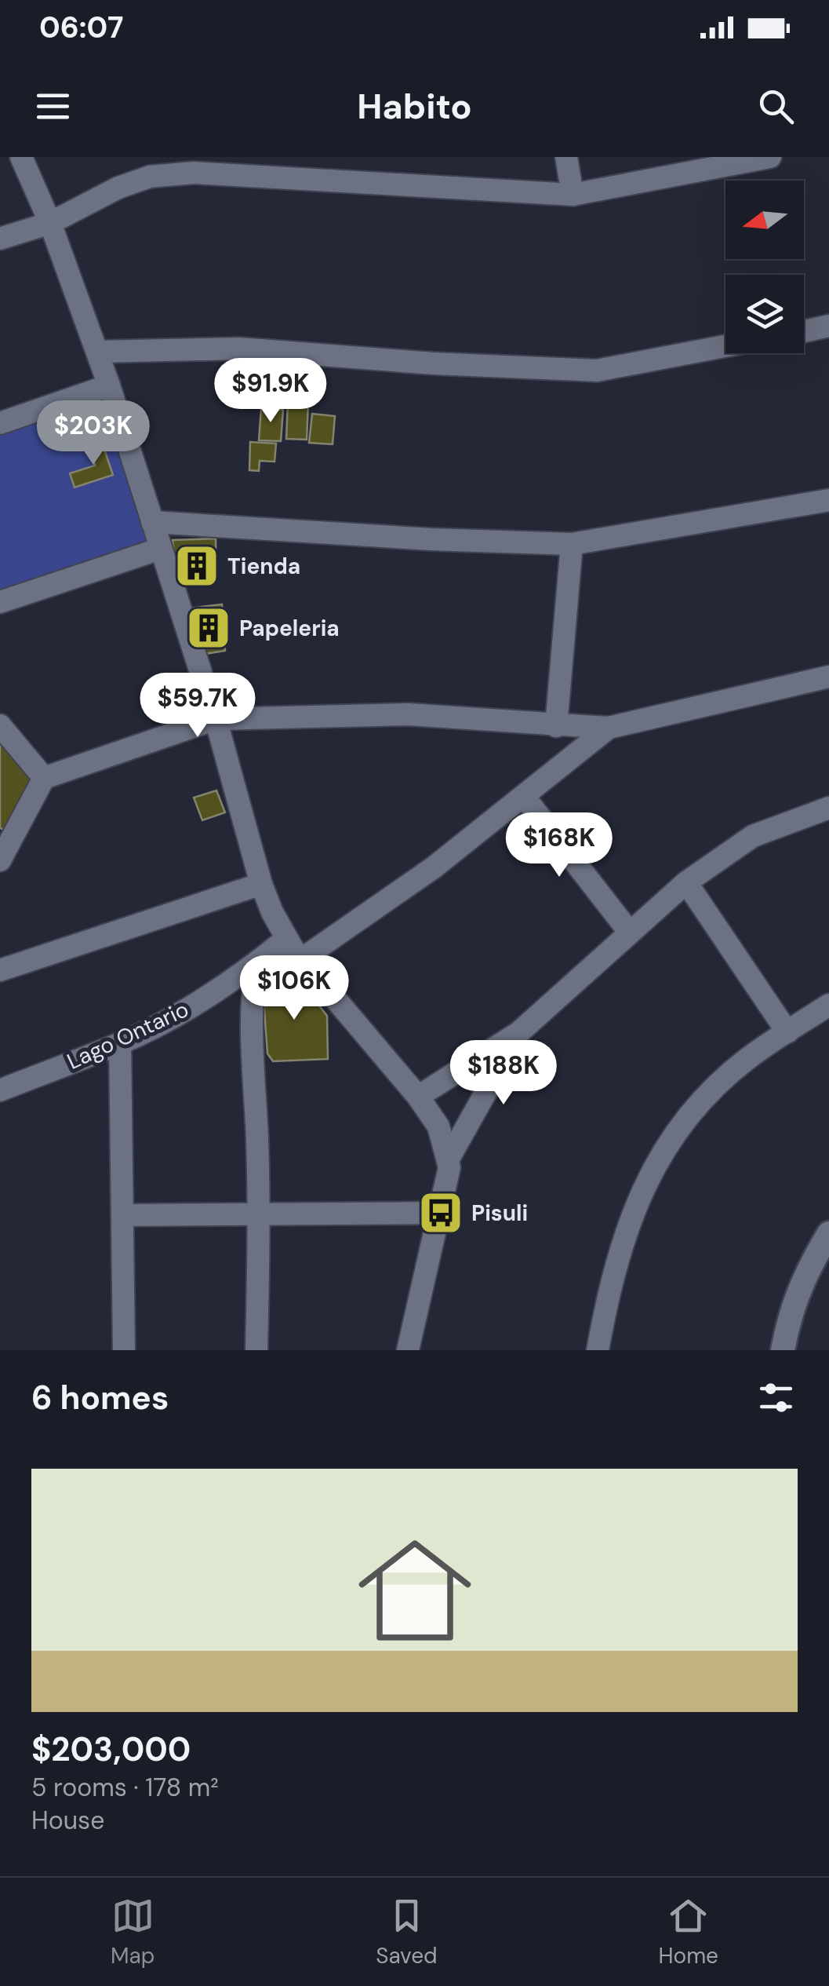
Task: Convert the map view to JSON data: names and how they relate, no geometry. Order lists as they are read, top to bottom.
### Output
{
  "streets": {
    "street": ["Lago Ontario"]
  },
  "places": {
    "building": ["Tienda", "Papeleria"],
    "bus stop": ["Pisuli"]
  },
  "north": "left",
  "page": {
    "status": "06:07",
    "header": "Habito",
    "price": [
      "$91.9K",
      "$203K",
      "$59.7K",
      "$168K",
      "$106K",
      "$188K"
    ],
    "heading": "6 homes",
    "list": [
      {
        "name": "$203,000",
        "note": "5 rooms · 178 m² · House"
      }
    ],
    "tabs": ["Map", "Saved", "Home"]
  }
}
